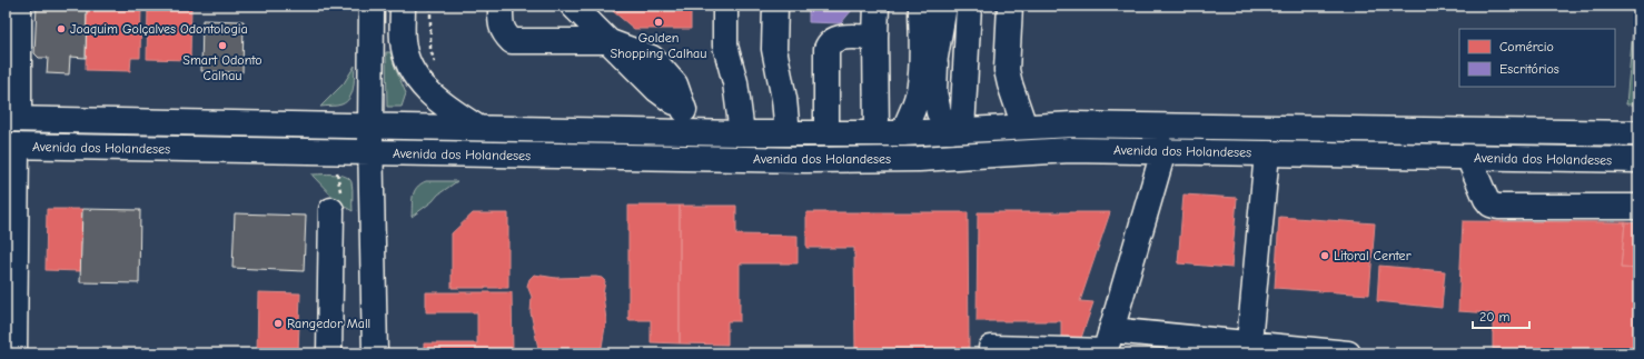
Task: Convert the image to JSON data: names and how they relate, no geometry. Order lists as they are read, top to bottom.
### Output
{
  "streets": {
    "main road": ["Avenida dos Holandeses"]
  },
  "places": [
    "Golden Shopping Calhau",
    "Joaquim Golçalves Odontologia",
    "Smart Odonto Calhau",
    "Litoral Center",
    "Rangedor Mall"
  ],
  "legend": ["Comércio", "Escritórios"],
  "scale_bar": "20 m"
}
